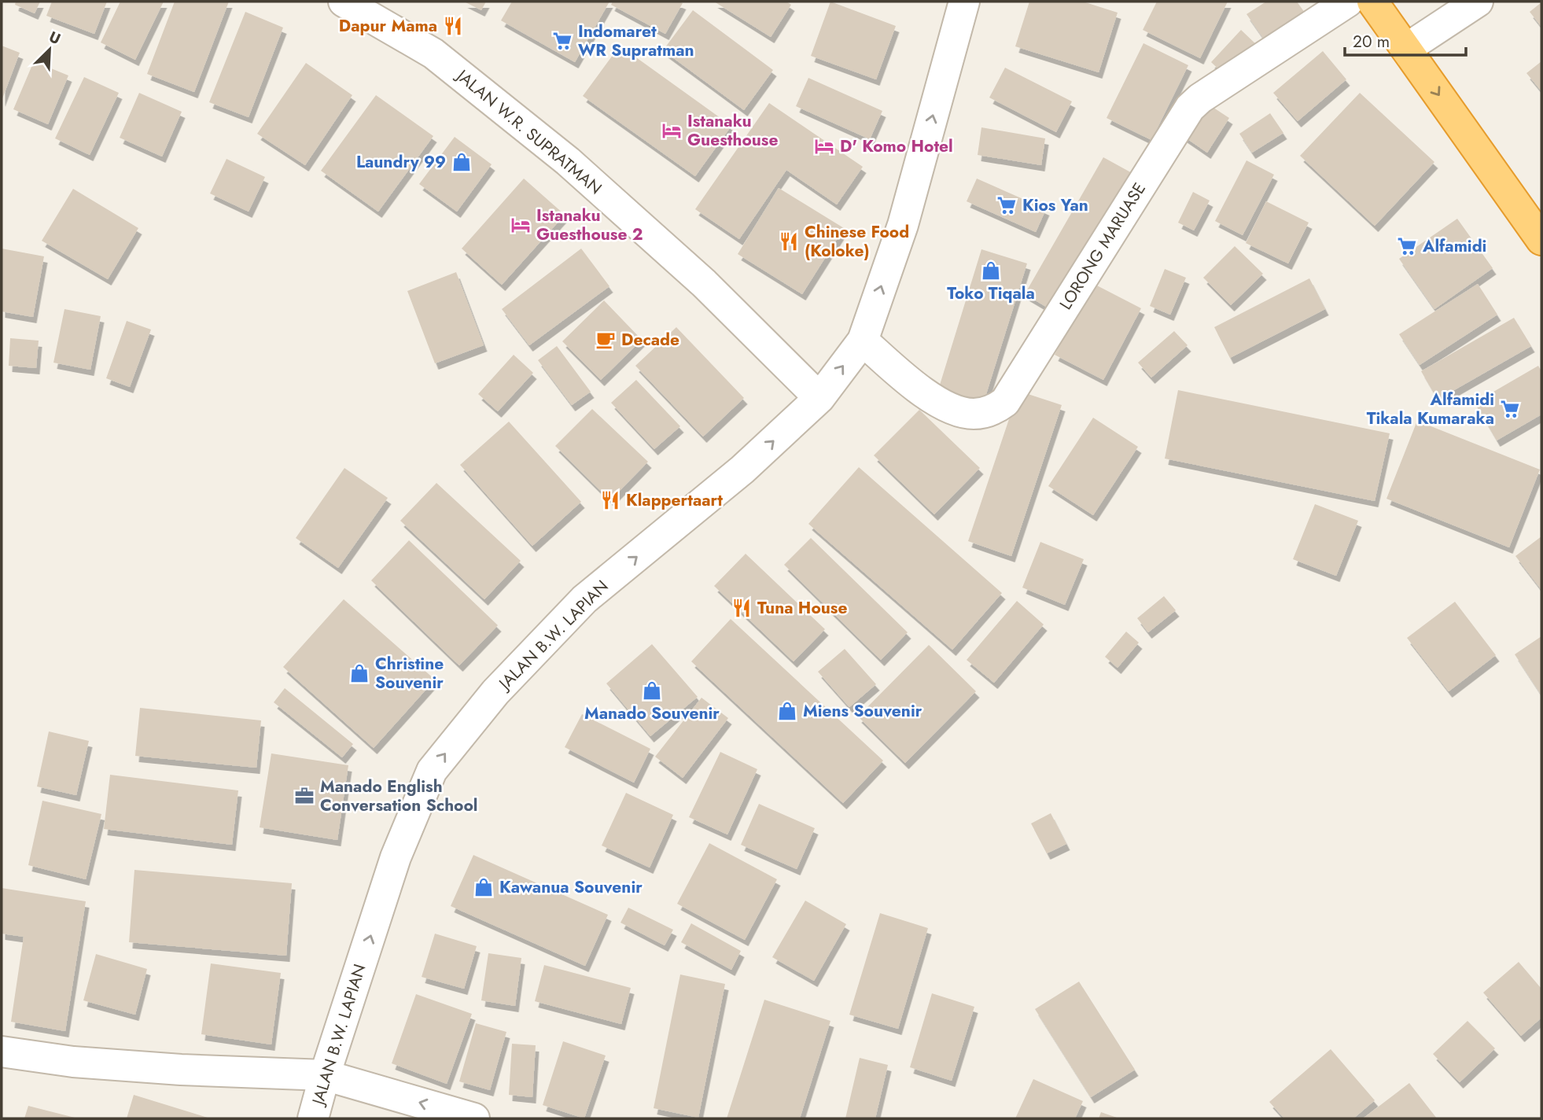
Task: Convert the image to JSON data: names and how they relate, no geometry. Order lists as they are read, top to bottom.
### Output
{
  "streets": {
    "street": ["JALAN W.R. SUPRATMAN", "LORONG MARUASE", "JALAN B.W. LAPIAN"]
  },
  "crossings": [
    ["JALAN W.R. SUPRATMAN", "JALAN B.W. LAPIAN"],
    ["LORONG MARUASE", "JALAN B.W. LAPIAN"]
  ],
  "one_way": ["JALAN B.W. LAPIAN"],
  "places": {
    "restaurant": [
      "Dapur Mama",
      "Chinese Food (Koloke)",
      "Klappertaart",
      "Tuna House"
    ],
    "supermarket": [
      "Indomaret WR Supratman",
      "Kios Yan",
      "Alfamidi",
      "Alfamidi Tikala Kumaraka"
    ],
    "hotel": ["Istanaku Guesthouse", "D' Komo Hotel", "Istanaku Guesthouse 2"],
    "shop": [
      "Laundry 99",
      "Toko Tiqala",
      "Christine Souvenir",
      "Manado Souvenir",
      "Miens Souvenir",
      "Kawanua Souvenir"
    ],
    "cafe": ["Decade"],
    "office": ["Manado English Conversation School"]
  },
  "scale_bar": "20 m",
  "north": "top right"
}
